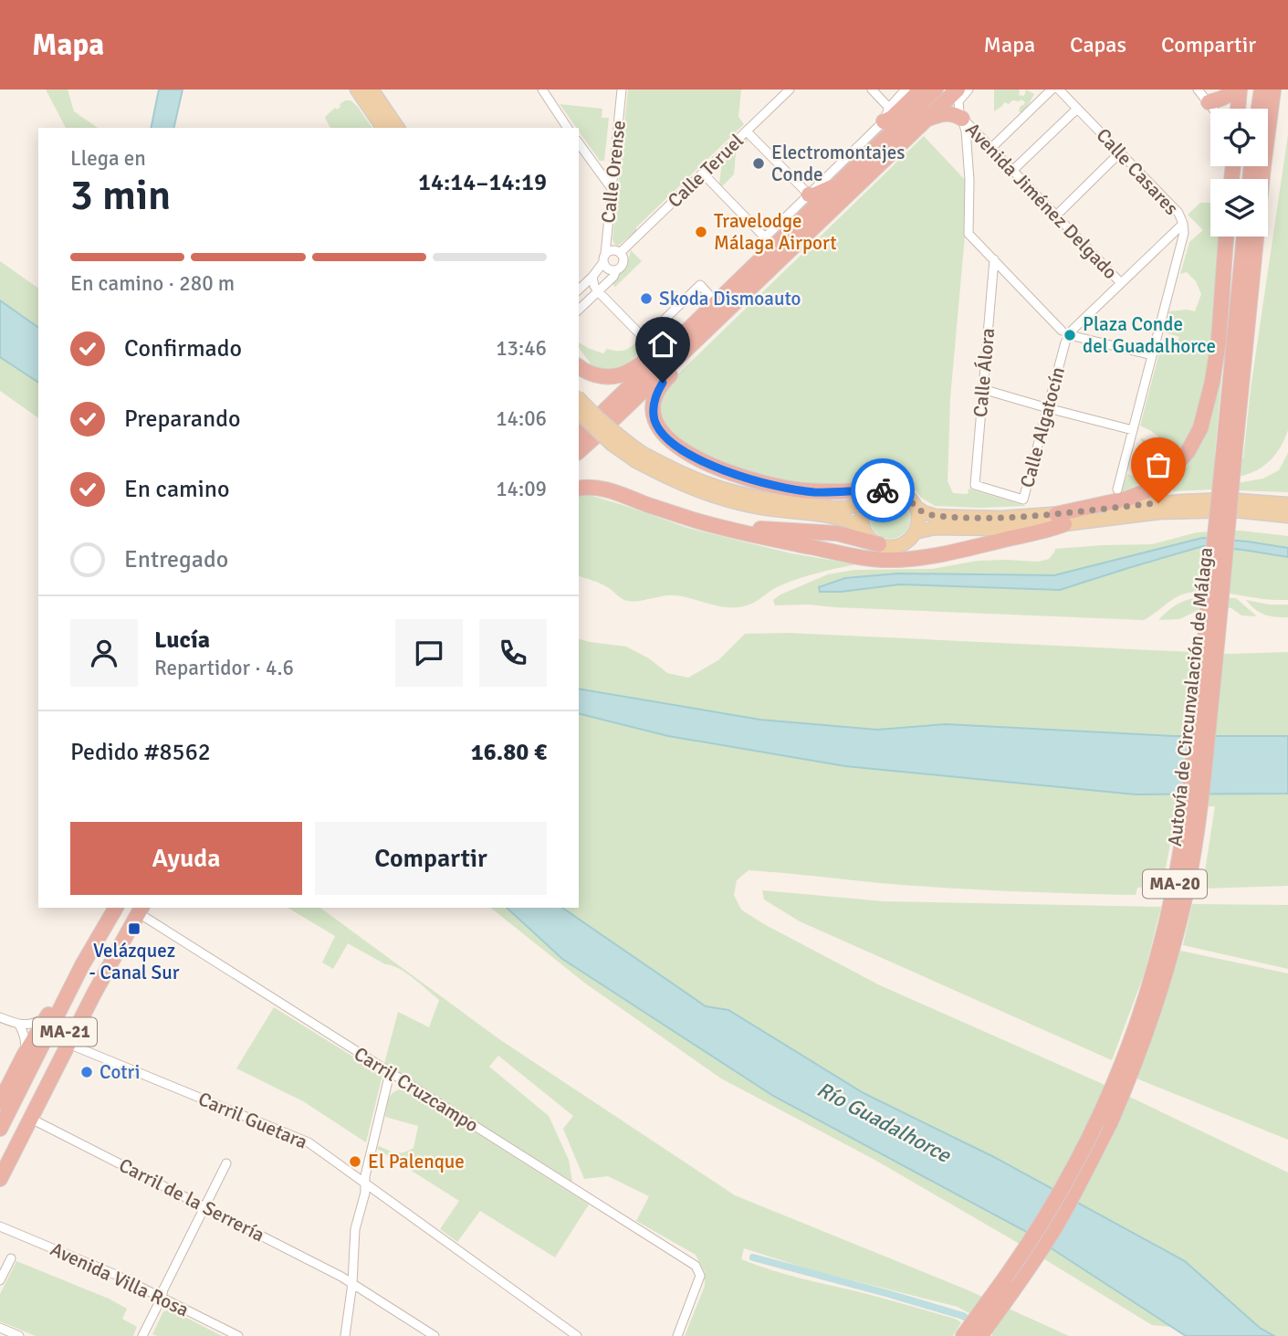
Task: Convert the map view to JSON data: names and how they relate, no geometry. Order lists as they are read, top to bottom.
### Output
{
  "streets": {
    "highway": ["Autovía de Circunvalación de Málaga", "MA-20", "MA-21"],
    "street": [
      "Calle Teruel",
      "Calle Orense",
      "Calle Casares",
      "Avenida Jiménez Delgado",
      "Calle Álora",
      "Calle Algatocín",
      "Carril Cruzcampo",
      "Carril Guetara",
      "Carril de la Serrería",
      "Avenida Villa Rosa"
    ]
  },
  "crossings": [
    ["Calle Teruel", "Calle Orense"],
    ["Calle Álora", "Calle Algatocín"],
    ["MA-21", "Carril Cruzcampo"]
  ],
  "water": ["Río Guadalhorce"],
  "places": {
    "other": [
      "Electromontajes Conde",
      "Travelodge Málaga Airport",
      "Skoda Dismoauto",
      "Plaza Conde del Guadalhorce",
      "Cotri",
      "El Palenque"
    ],
    "transit": ["Velázquez - Canal Sur"]
  },
  "page": {
    "header": "Mapa",
    "nav": ["Mapa", "Capas", "Compartir"],
    "heading": ["3 min", "Llega en", "14:14–14:19"],
    "panel": [
      "Lucía",
      "Repartidor · 4.6",
      "Pedido #8562",
      "16.80 €"
    ],
    "bar": "En camino · 280 m",
    "list": [
      ["Confirmado", "13:46"],
      ["Preparando", "14:06"],
      ["En camino", "14:09"],
      "Entregado"
    ],
    "buttons": ["Ayuda", "Compartir"]
  }
}
